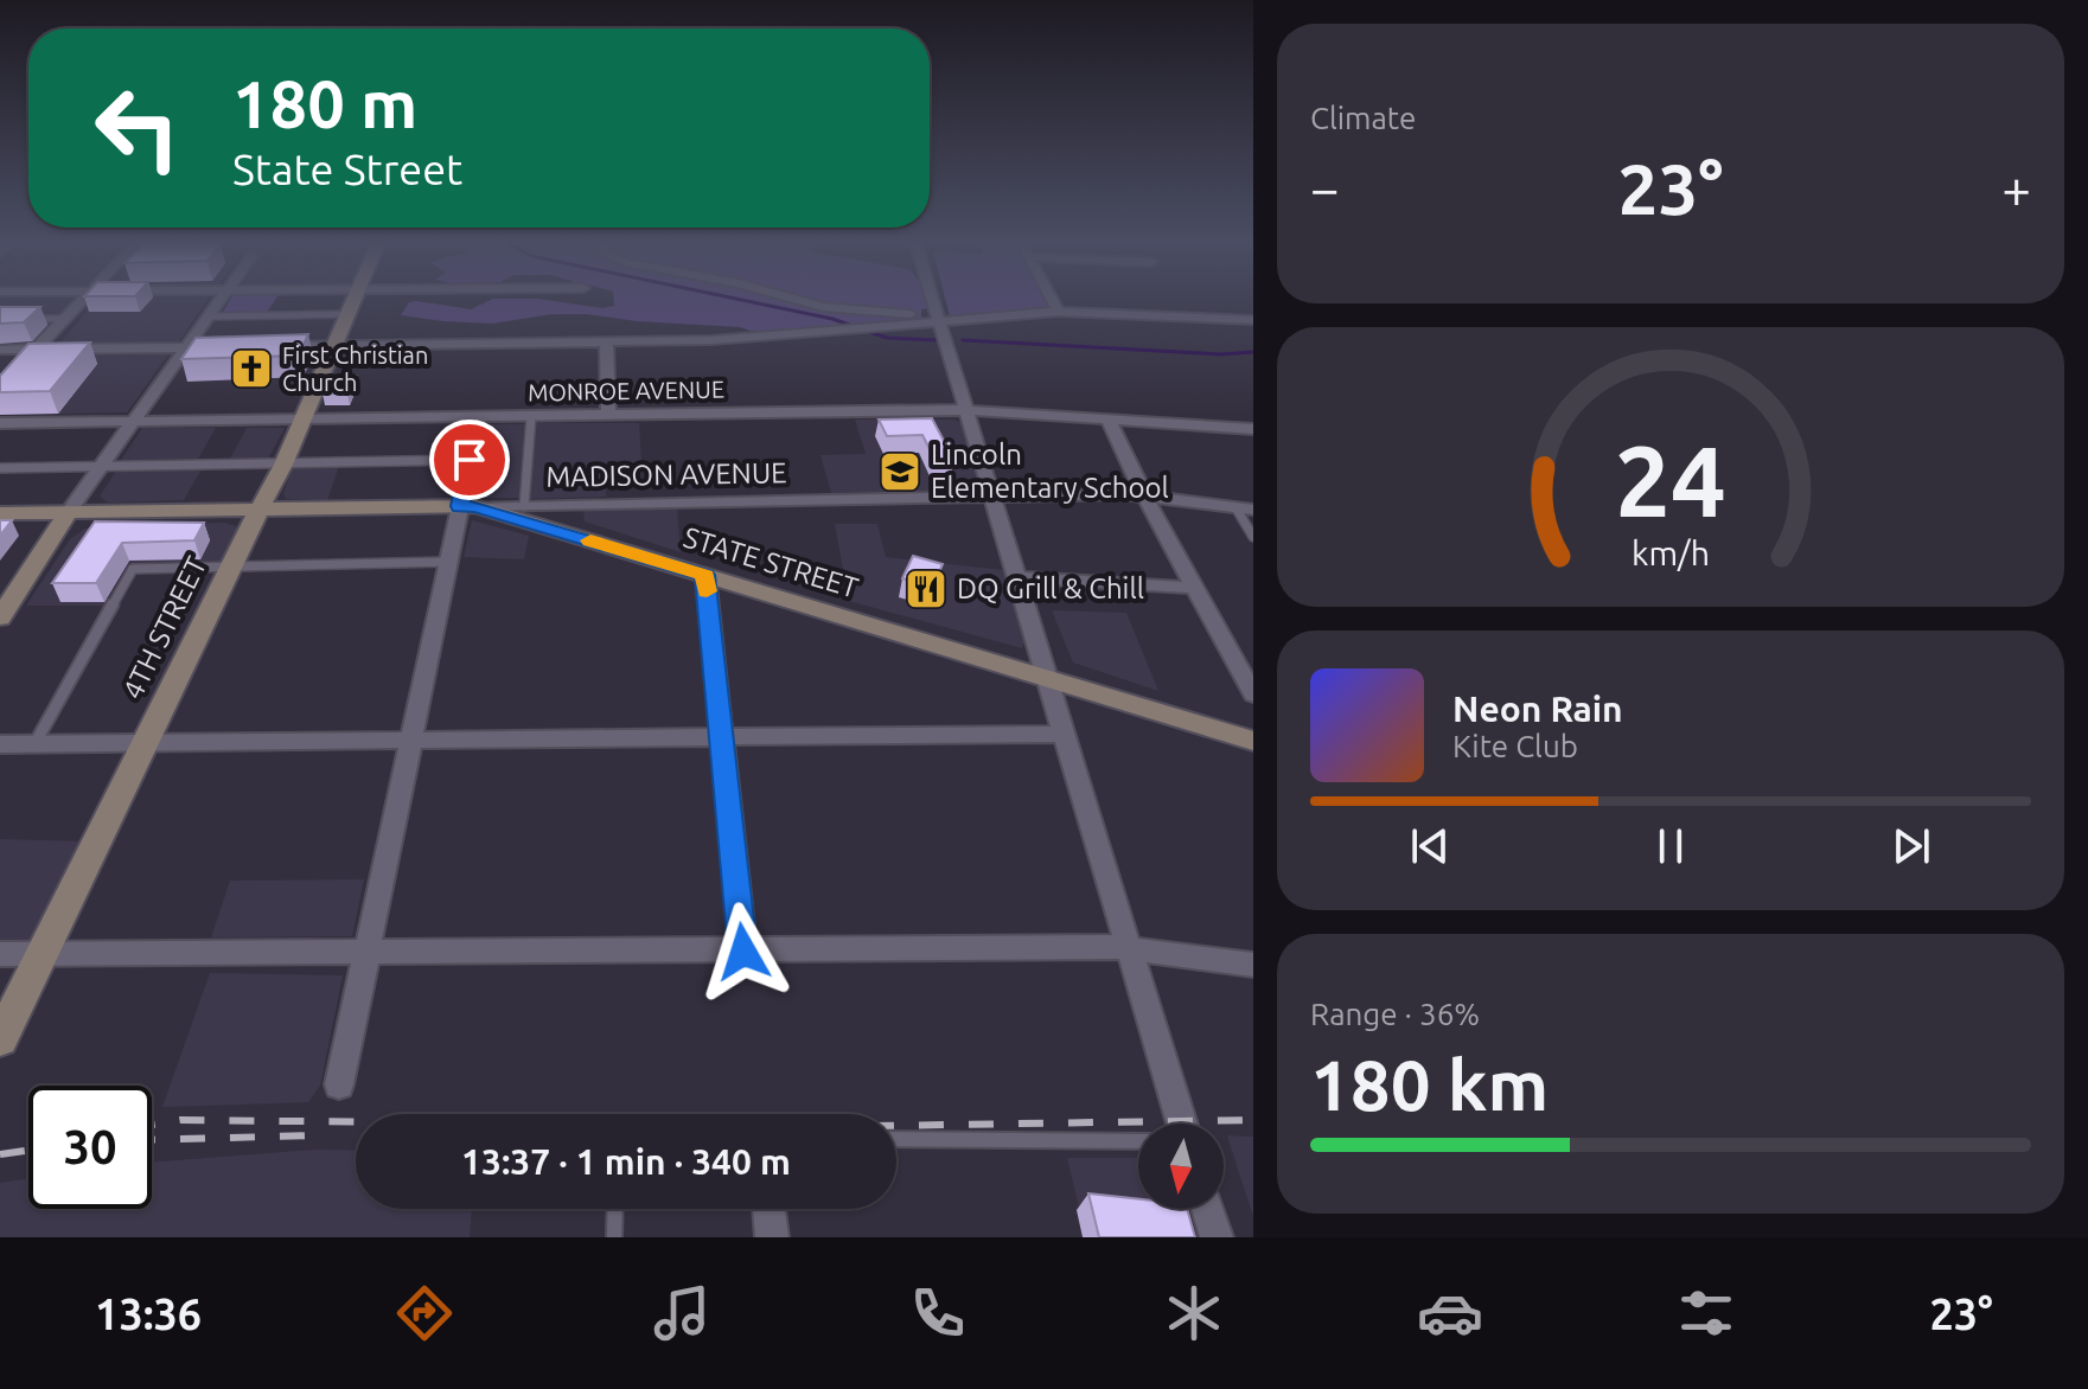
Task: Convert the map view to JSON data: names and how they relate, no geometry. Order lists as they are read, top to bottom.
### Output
{
  "streets": {
    "street": [
      "MONROE AVENUE",
      "MADISON AVENUE",
      "STATE STREET",
      "4TH STREET"
    ]
  },
  "crossings": [
    ["MONROE AVENUE", "4TH STREET"],
    ["MADISON AVENUE", "STATE STREET"],
    ["MADISON AVENUE", "4TH STREET"]
  ],
  "places": {
    "church": ["First Christian Church"],
    "school or university": ["Lincoln Elementary School"],
    "restaurant": ["DQ Grill & Chill"]
  },
  "north": "bottom",
  "page": {
    "tile": [
      "Climate",
      ["Range · 36%", "180 km"]
    ],
    "turn": ["180 m", "State Street"],
    "heat": ["−", "23°", "+"],
    "song": ["Neon Rain", "Kite Club"],
    "limit": "30",
    "trip": "13:37 · 1 min · 340 m",
    "tabs": ["13:36", "23°"],
    "gauge": ["24", "km/h"]
  }
}
